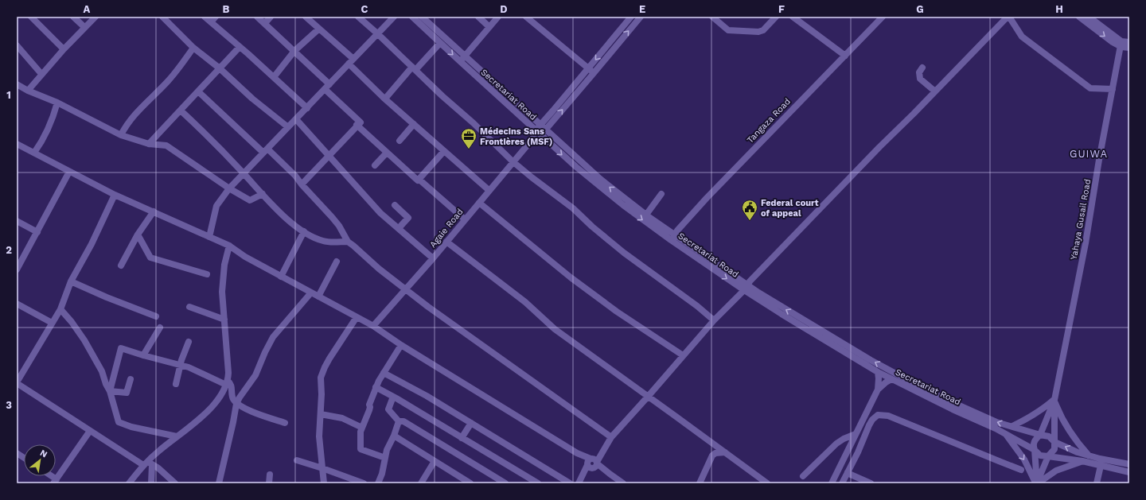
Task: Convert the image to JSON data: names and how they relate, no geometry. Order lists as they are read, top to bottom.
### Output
{
  "streets": {
    "street": [
      "Secretariat Road",
      "Tangaza Road",
      "Yahaya Gusail Road",
      "Agaie Road"
    ]
  },
  "crossings": [
    ["Secretariat Road", "Tangaza Road"],
    ["Secretariat Road", "Yahaya Gusail Road"]
  ],
  "districts": ["GUIWA"],
  "places": {
    "office": ["Médecins Sans Frontières (MSF)"],
    "public building": ["Federal court of appeal"]
  },
  "north": "top right",
  "grid": {
    "columns": [
      "A",
      "B",
      "C",
      "D",
      "E",
      "F",
      "G",
      "H"
    ],
    "rows": ["1", "2", "3"]
  }
}
